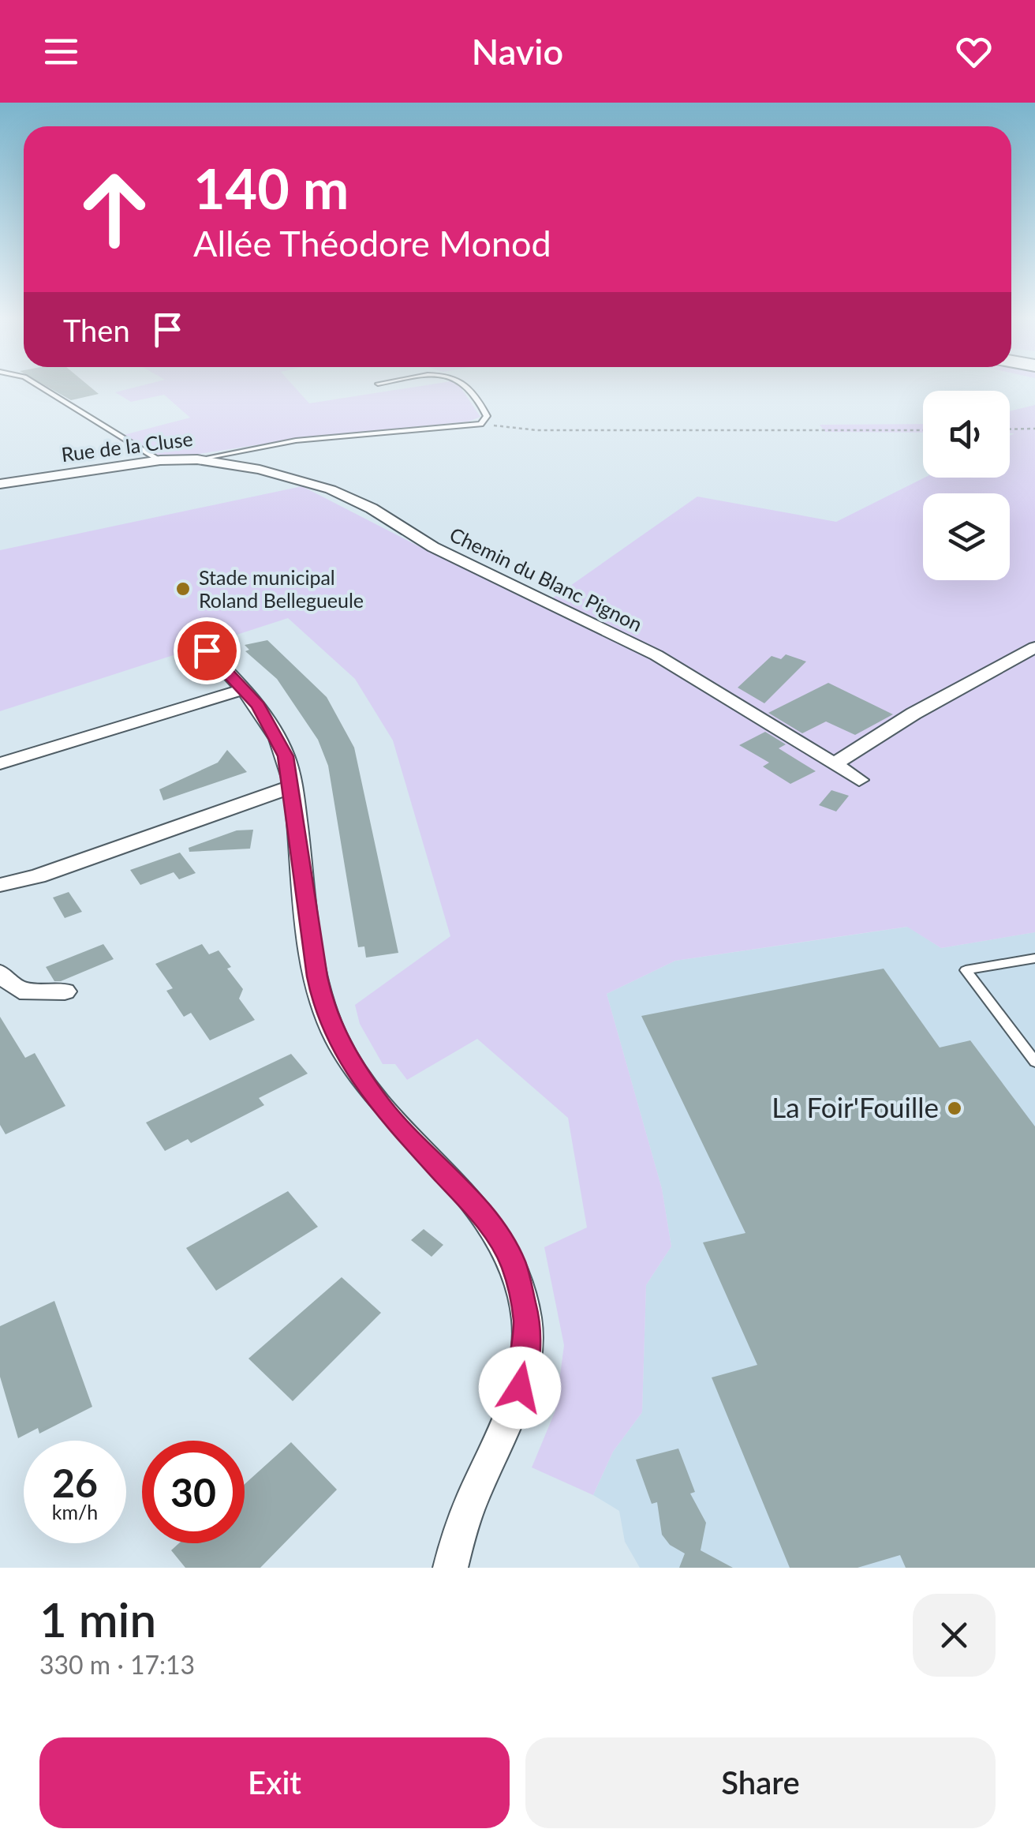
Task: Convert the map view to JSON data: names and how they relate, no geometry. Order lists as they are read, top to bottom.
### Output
{
  "streets": {
    "street": ["Rue de la Cluse", "Chemin du Blanc Pignon"]
  },
  "crossings": [
    ["Rue de la Cluse", "Chemin du Blanc Pignon"]
  ],
  "places": ["Stade municipal Roland Bellegueule", "La Foir'Fouille"],
  "page": {
    "header": "Navio",
    "turn": ["140 m", "Allée Théodore Monod"],
    "then": "Then",
    "speed": "26 km/h",
    "limit": "30",
    "heading": ["1 min", "330 m · 17:13"],
    "buttons": ["Exit", "Share"]
  }
}
